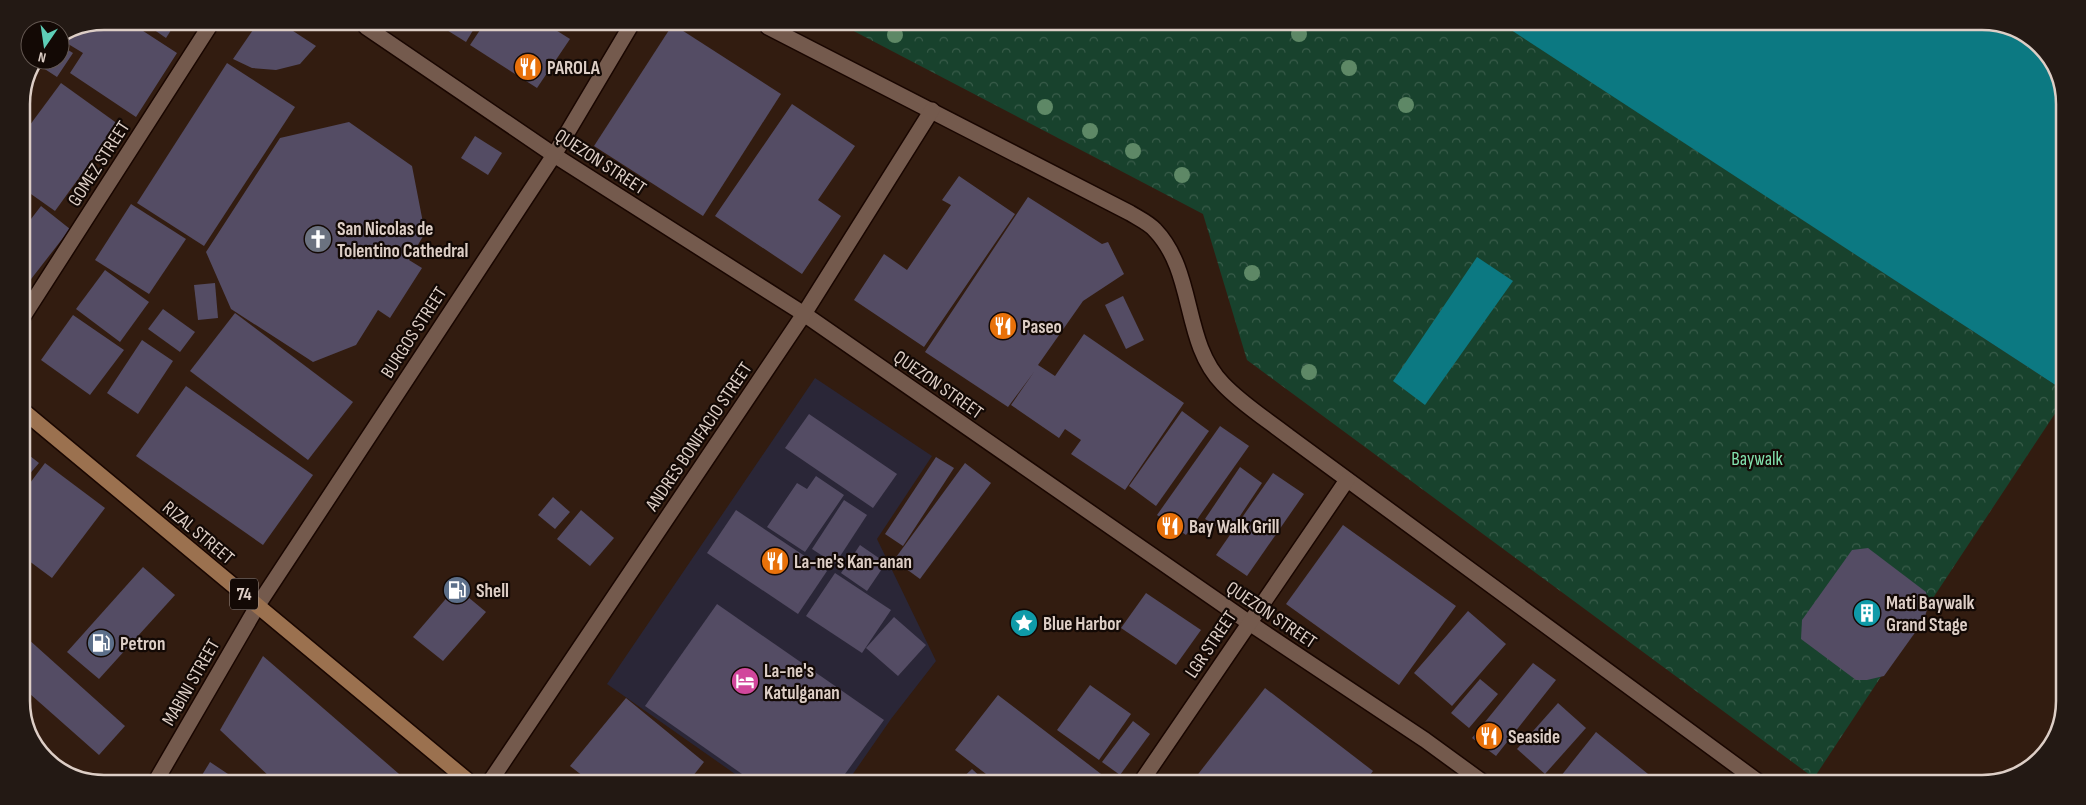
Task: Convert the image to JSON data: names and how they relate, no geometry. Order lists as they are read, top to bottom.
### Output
{
  "streets": {
    "main road": ["RIZAL STREET", "74"],
    "street": [
      "QUEZON STREET",
      "GOMEZ STREET",
      "BURGOS STREET",
      "ANDRES BONIFACIO STREET",
      "LGR STREET",
      "MABINI STREET"
    ]
  },
  "crossings": [
    ["QUEZON STREET", "BURGOS STREET"],
    ["QUEZON STREET", "ANDRES BONIFACIO STREET"],
    ["QUEZON STREET", "LGR STREET"],
    ["BURGOS STREET", "RIZAL STREET"],
    ["BURGOS STREET", "MABINI STREET"],
    ["RIZAL STREET", "MABINI STREET"]
  ],
  "parks": ["Baywalk"],
  "places": {
    "restaurant": [
      "PAROLA",
      "Paseo",
      "Bay Walk Grill",
      "La-ne's Kan-anan",
      "Seaside"
    ],
    "church": ["San Nicolas de Tolentino Cathedral"],
    "fuel station": ["Shell", "Petron"],
    "building": ["Mati Baywalk Grand Stage"],
    "place": ["Blue Harbor"],
    "hotel": ["La-ne's Katulganan"]
  },
  "north": "bottom"
}
